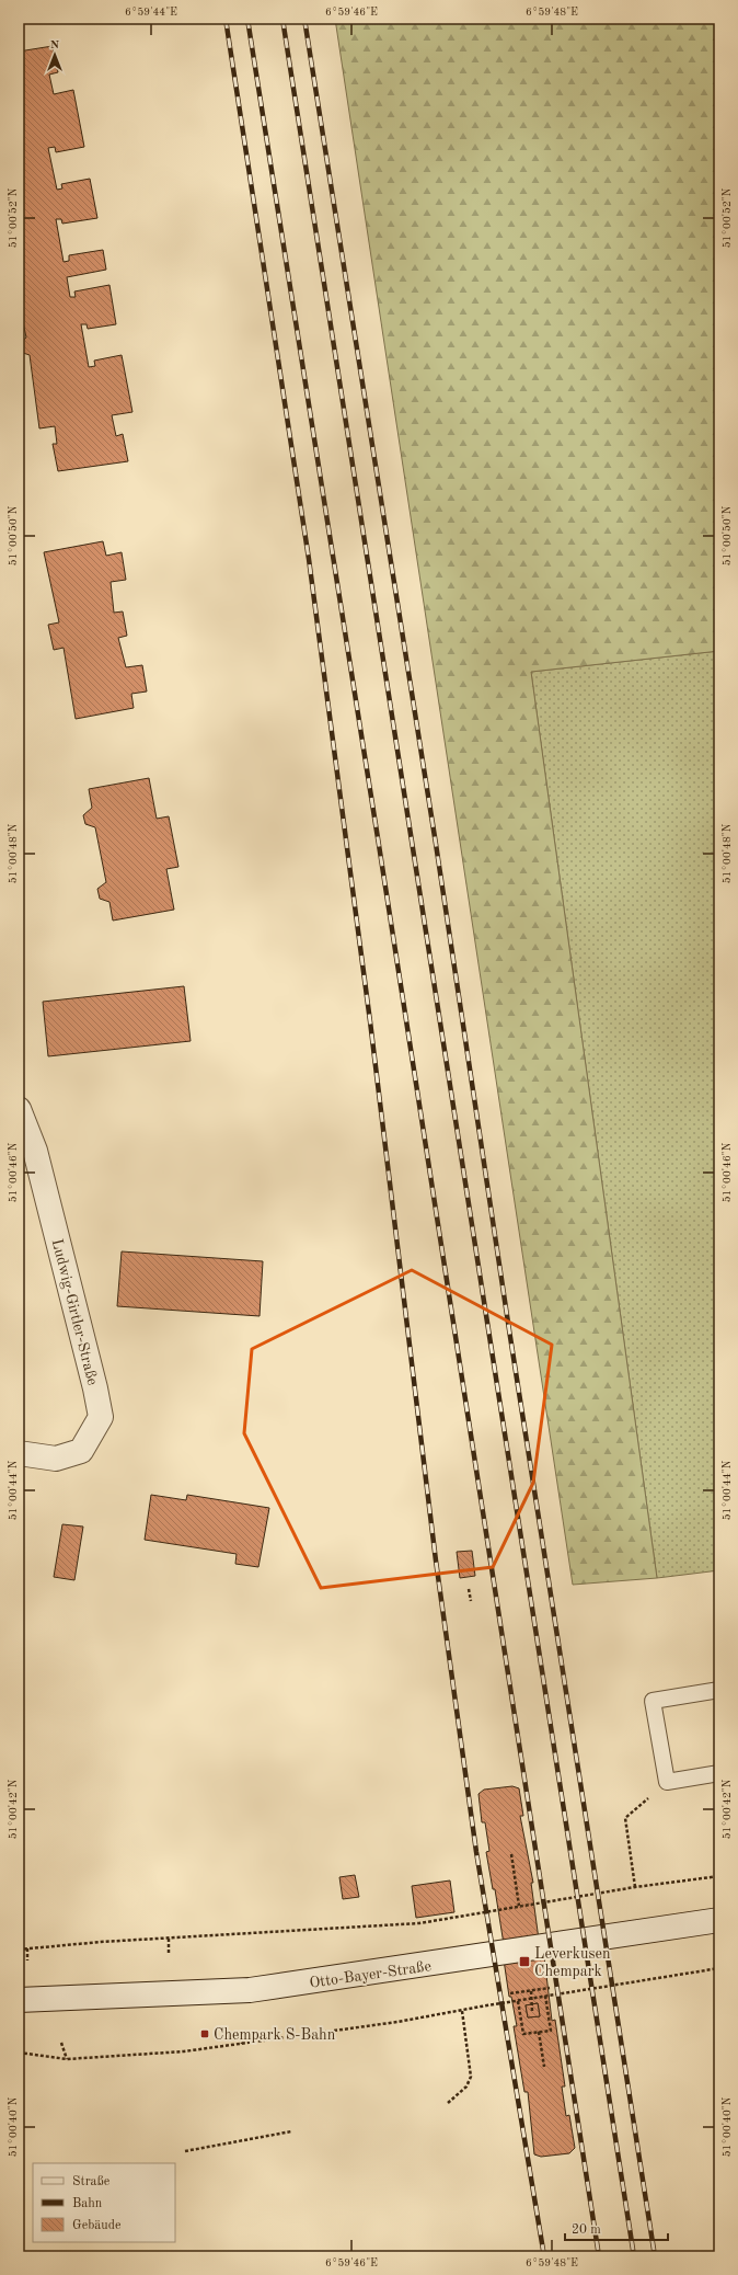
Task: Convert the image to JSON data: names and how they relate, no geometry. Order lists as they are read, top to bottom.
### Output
{
  "streets": {
    "street": ["Ludwig-Girtler-Straße", "Otto-Bayer-Straße"]
  },
  "places": {
    "transit": ["Leverkusen Chempark", "Chempark S-Bahn"]
  },
  "legend": ["Straße", "Bahn", "Gebäude"],
  "scale_bar": "20 m",
  "north": "top",
  "coordinates": [
    "6°59'44\"E",
    "6°59'46\"E",
    "6°59'48\"E",
    "51°00'52\"N",
    "51°00'50\"N",
    "51°00'48\"N",
    "51°00'46\"N",
    "51°00'44\"N",
    "51°00'42\"N",
    "51°00'40\"N"
  ]
}
